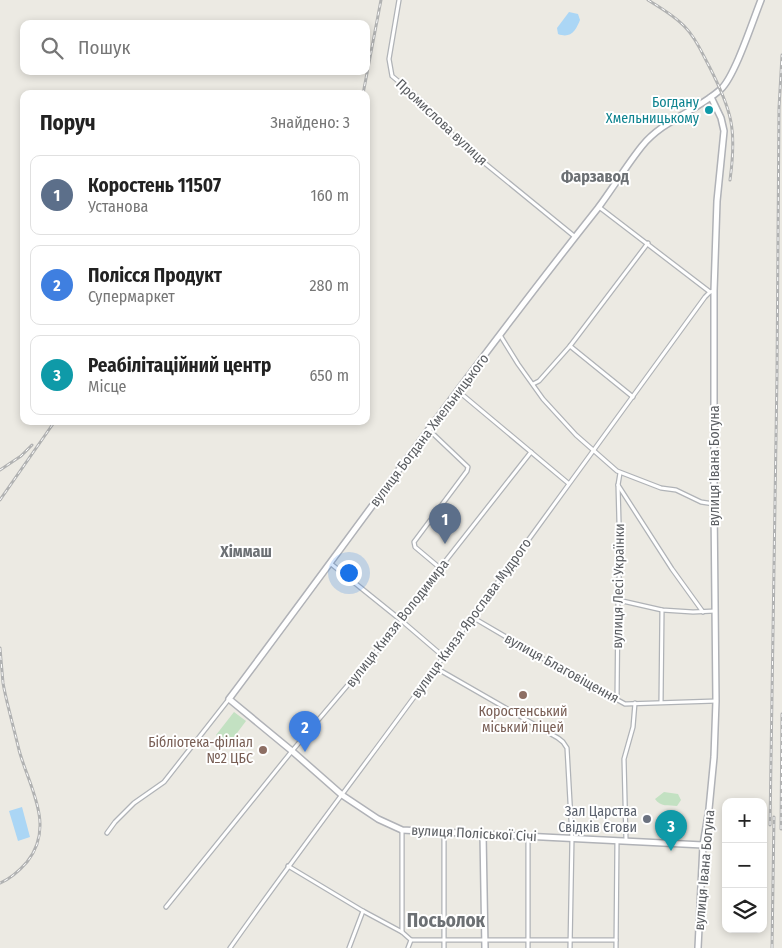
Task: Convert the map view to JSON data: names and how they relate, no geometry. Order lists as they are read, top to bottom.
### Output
{
  "streets": {
    "street": [
      "Промислова вулиця",
      "вулиця Богдана Хмельницького",
      "вулиця Івана Богуна",
      "вулиця Лесі Українки",
      "вулиця Князя Ярослава Мудрого",
      "вулиця Князя Володимира",
      "вулиця Благовіщення",
      "вулиця Поліської Січі"
    ]
  },
  "crossings": [
    ["Промислова вулиця", "вулиця Богдана Хмельницького"],
    ["вулиця Богдана Хмельницького", "вулиця Івана Богуна"],
    ["вулиця Богдана Хмельницького", "вулиця Поліської Січі"],
    ["вулиця Івана Богуна", "вулиця Князя Ярослава Мудрого"],
    ["вулиця Івана Богуна", "вулиця Благовіщення"],
    ["вулиця Івана Богуна", "вулиця Поліської Січі"],
    ["вулиця Лесі Українки", "вулиця Благовіщення"],
    ["вулиця Князя Ярослава Мудрого", "вулиця Благовіщення"],
    ["вулиця Князя Ярослава Мудрого", "вулиця Поліської Січі"],
    ["вулиця Князя Володимира", "вулиця Поліської Січі"]
  ],
  "districts": ["Фарзавод", "Хіммаш", "Посьолок"],
  "places": [
    "Богдану Хмельницькому",
    "Коростенський міський ліцей",
    "Бібліотека-філіал №2 ЦБС",
    "Зал Царства Свідків Єгови"
  ],
  "page": {
    "search": "Пошук",
    "heading": ["Поруч", "Знайдено: 3"],
    "list": [
      {
        "mark": "1",
        "name": "Коростень 11507",
        "note": "Установа",
        "value": "160 m"
      },
      {
        "mark": "2",
        "name": "Полісся Продукт",
        "note": "Супермаркет",
        "value": "280 m"
      },
      {
        "mark": "3",
        "name": "Реабілітаційний центр",
        "note": "Місце",
        "value": "650 m"
      }
    ],
    "pins": ["1", "2", "3"],
    "map_buttons": ["+", "−"]
  }
}
